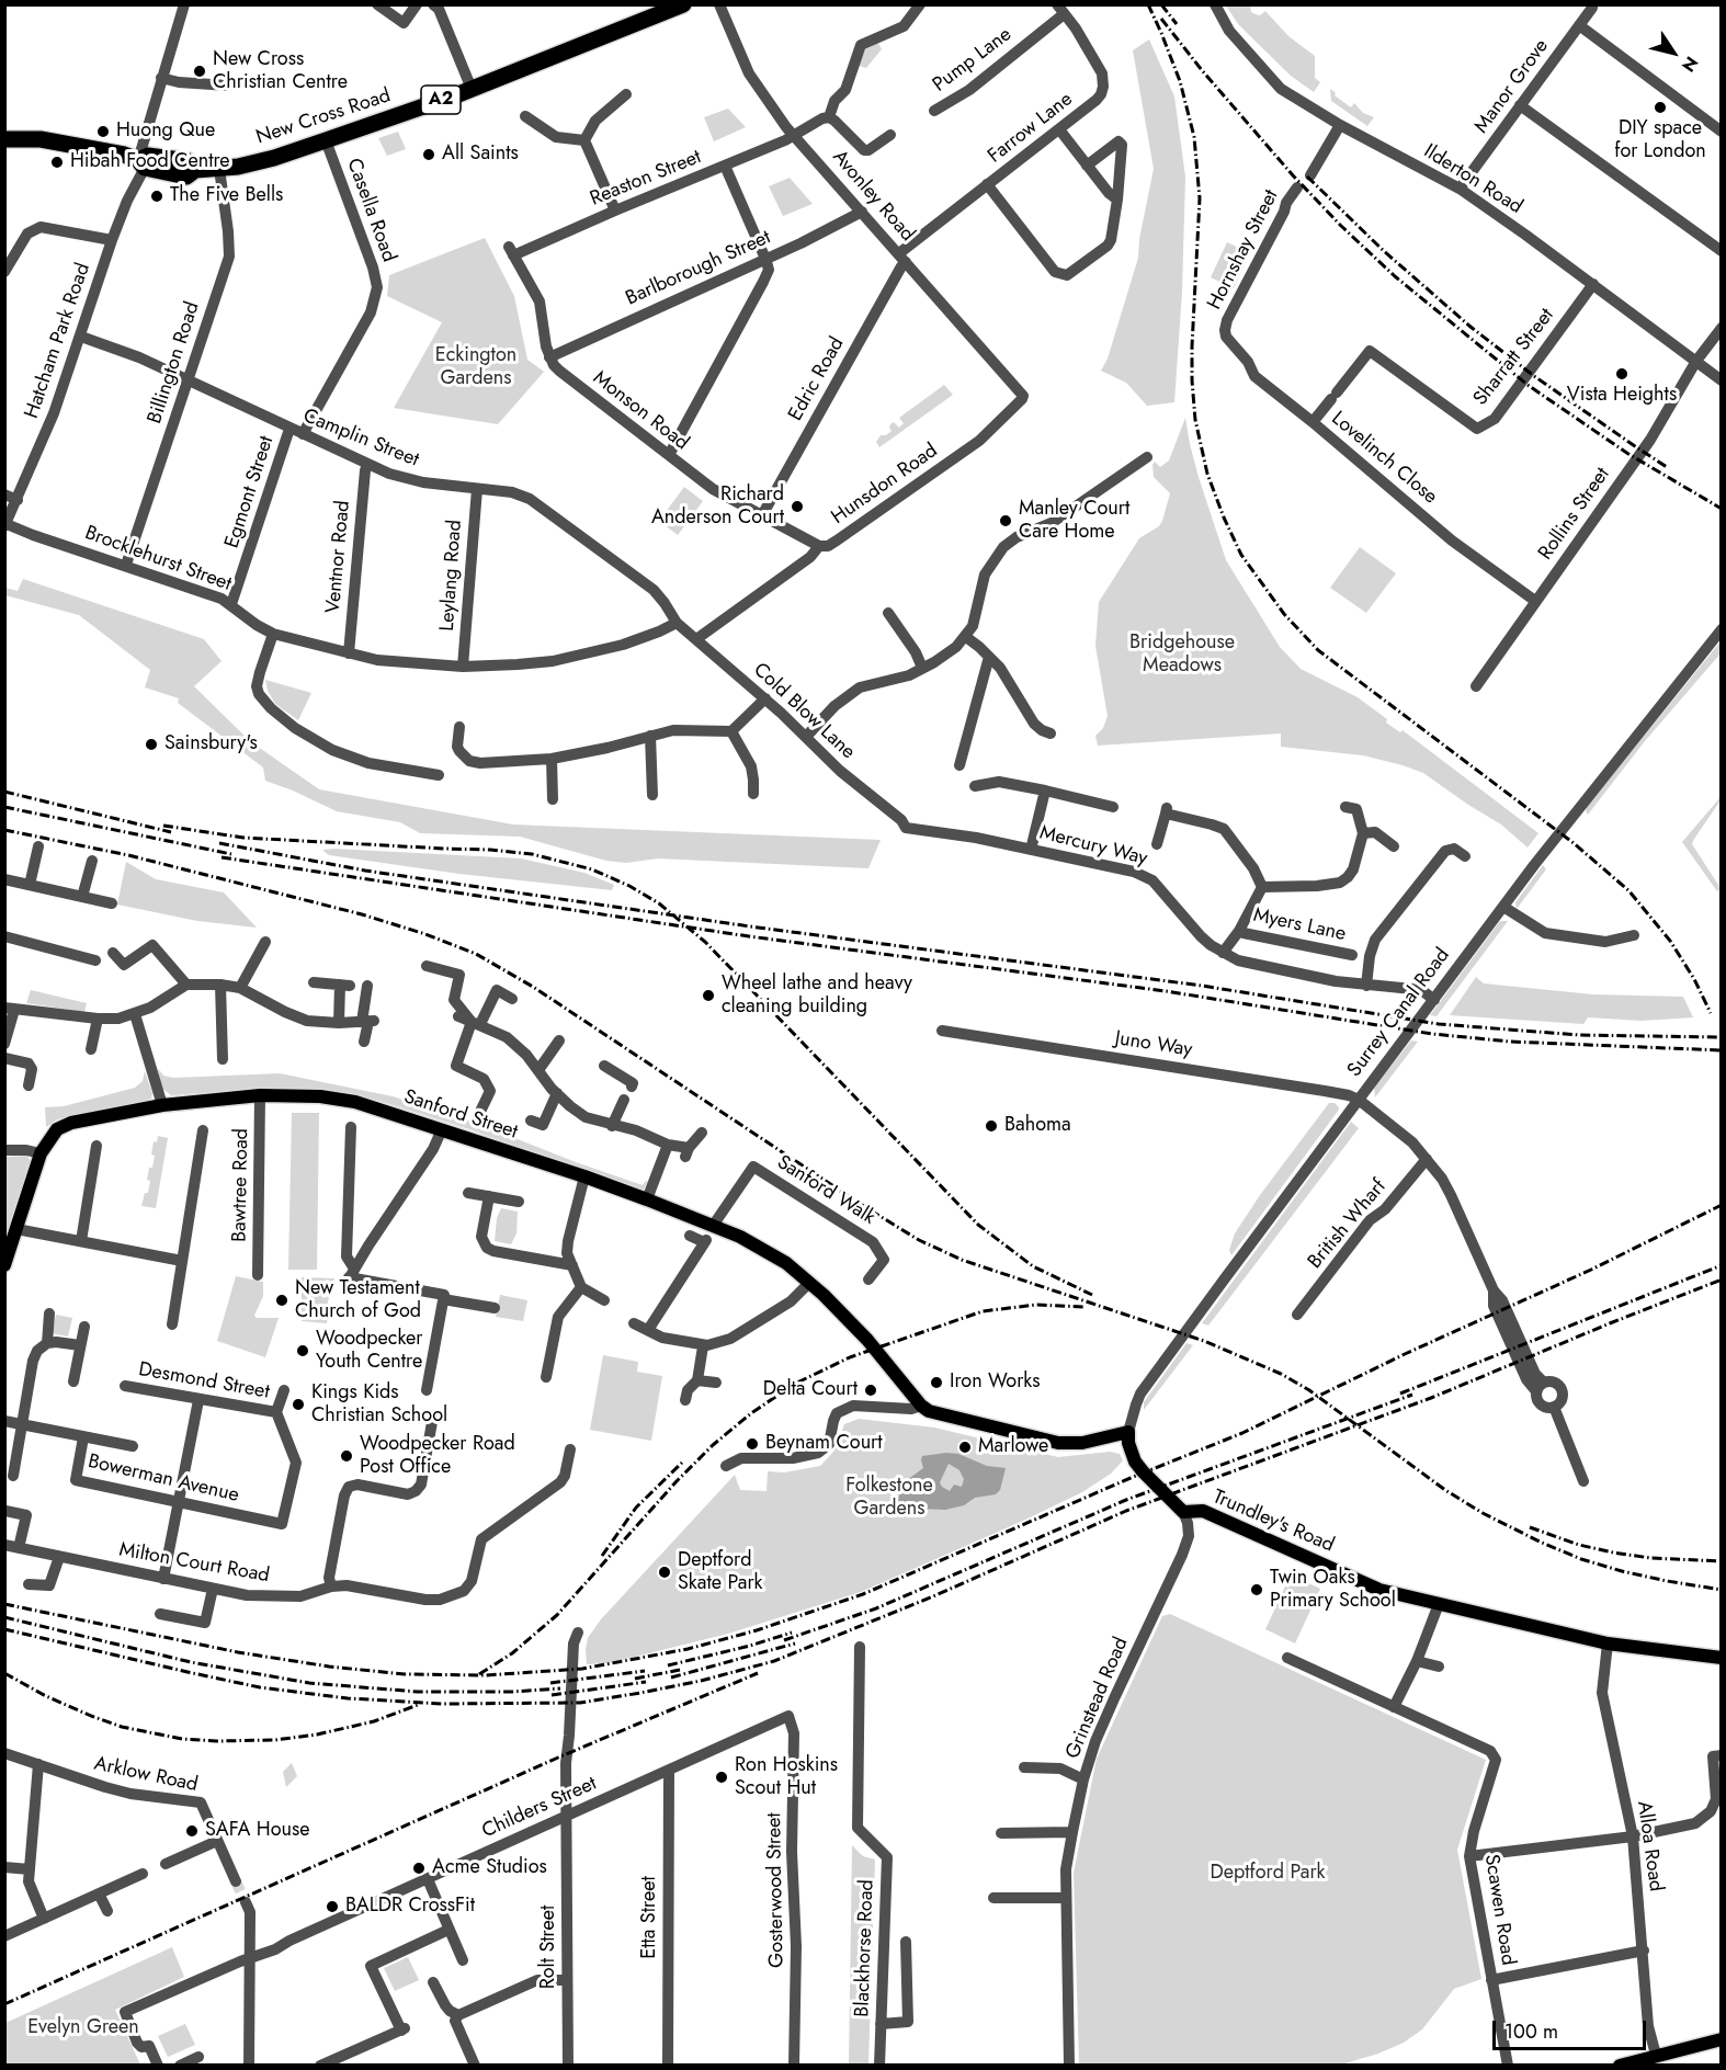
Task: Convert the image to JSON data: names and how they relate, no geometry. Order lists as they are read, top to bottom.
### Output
{
  "streets": {
    "highway": ["A2", "New Cross Road"],
    "main road": ["Sanford Street", "Trundley's Road"],
    "street": [
      "Pump Lane",
      "Manor Grove",
      "Farrow Lane",
      "Reaston Street",
      "Ilderton Road",
      "Avonley Road",
      "Casella Road",
      "Hornshay Street",
      "Barlborough Street",
      "Hatcham Park Road",
      "Sharratt Street",
      "Billington Road",
      "Edric Road",
      "Monson Road",
      "Camplin Street",
      "Lovelinch Close",
      "Hunsdon Road",
      "Egmont Street",
      "Rollins Street",
      "Ventnor Road",
      "Brocklehurst Street",
      "Leylang Road",
      "Cold Blow Lane",
      "Mercury Way",
      "Myers Lane",
      "Surrey Canal Road",
      "Juno Way",
      "Bawtree Road",
      "Sanford Walk",
      "British Wharf",
      "Desmond Street",
      "Bowerman Avenue",
      "Milton Court Road",
      "Grinstead Road",
      "Arklow Road",
      "Childers Street",
      "Alloa Road",
      "Gosterwood Street",
      "Scawen Road",
      "Etta Street",
      "Rolt Street",
      "Blackhorse Road"
    ]
  },
  "crossings": [
    ["Pump Lane", "Farrow Lane"],
    ["Manor Grove", "Ilderton Road"],
    ["New Cross Road", "Casella Road"],
    ["New Cross Road", "Hatcham Park Road"],
    ["New Cross Road", "Billington Road"],
    ["Farrow Lane", "Avonley Road"],
    ["Farrow Lane", "Edric Road"],
    ["Reaston Street", "Avonley Road"],
    ["Reaston Street", "Barlborough Street"],
    ["Reaston Street", "Monson Road"],
    ["Ilderton Road", "Sharratt Street"],
    ["Ilderton Road", "Rollins Street"],
    ["Avonley Road", "Barlborough Street"],
    ["Avonley Road", "Edric Road"],
    ["Avonley Road", "Hunsdon Road"],
    ["Casella Road", "Camplin Street"],
    ["Hornshay Street", "Lovelinch Close"],
    ["Barlborough Street", "Monson Road"],
    ["Hatcham Park Road", "Camplin Street"],
    ["Hatcham Park Road", "Brocklehurst Street"],
    ["Sharratt Street", "Lovelinch Close"],
    ["Billington Road", "Camplin Street"],
    ["Billington Road", "Brocklehurst Street"],
    ["Edric Road", "Monson Road"],
    ["Monson Road", "Hunsdon Road"],
    ["Camplin Street", "Egmont Street"],
    ["Camplin Street", "Ventnor Road"],
    ["Camplin Street", "Brocklehurst Street"],
    ["Camplin Street", "Leylang Road"],
    ["Camplin Street", "Cold Blow Lane"],
    ["Lovelinch Close", "Rollins Street"],
    ["Hunsdon Road", "Cold Blow Lane"],
    ["Egmont Street", "Brocklehurst Street"],
    ["Ventnor Road", "Brocklehurst Street"],
    ["Brocklehurst Street", "Leylang Road"],
    ["Brocklehurst Street", "Cold Blow Lane"],
    ["Cold Blow Lane", "Mercury Way"],
    ["Mercury Way", "Myers Lane"],
    ["Mercury Way", "Surrey Canal Road"],
    ["Surrey Canal Road", "Juno Way"],
    ["Surrey Canal Road", "Trundley's Road"],
    ["Sanford Street", "Bawtree Road"],
    ["Sanford Street", "Sanford Walk"],
    ["Desmond Street", "Bowerman Avenue"],
    ["Trundley's Road", "Grinstead Road"],
    ["Trundley's Road", "Alloa Road"],
    ["Childers Street", "Gosterwood Street"],
    ["Childers Street", "Etta Street"],
    ["Childers Street", "Rolt Street"]
  ],
  "parks": [
    "Eckington Gardens",
    "Bridgehouse Meadows",
    "Folkestone Gardens",
    "Deptford Park",
    "Evelyn Green"
  ],
  "places": [
    "New Cross Christian Centre",
    "DIY space for London",
    "Huong Que",
    "All Saints",
    "Hibah Food Centre",
    "The Five Bells",
    "Vista Heights",
    "Richard Anderson Court",
    "Manley Court Care Home",
    "Sainsbury's",
    "Wheel lathe and heavy cleaning building",
    "Bahoma",
    "New Testament Church of God",
    "Woodpecker Youth Centre",
    "Iron Works",
    "Delta Court",
    "Kings Kids Christian School",
    "Beynam Court",
    "Marlowe",
    "Woodpecker Road Post Office",
    "Deptford Skate Park",
    "Twin Oaks Primary School",
    "Ron Hoskins Scout Hut",
    "SAFA House",
    "Acme Studios",
    "BALDR CrossFit"
  ],
  "scale_bar": "100 m",
  "north": "bottom right"
}
